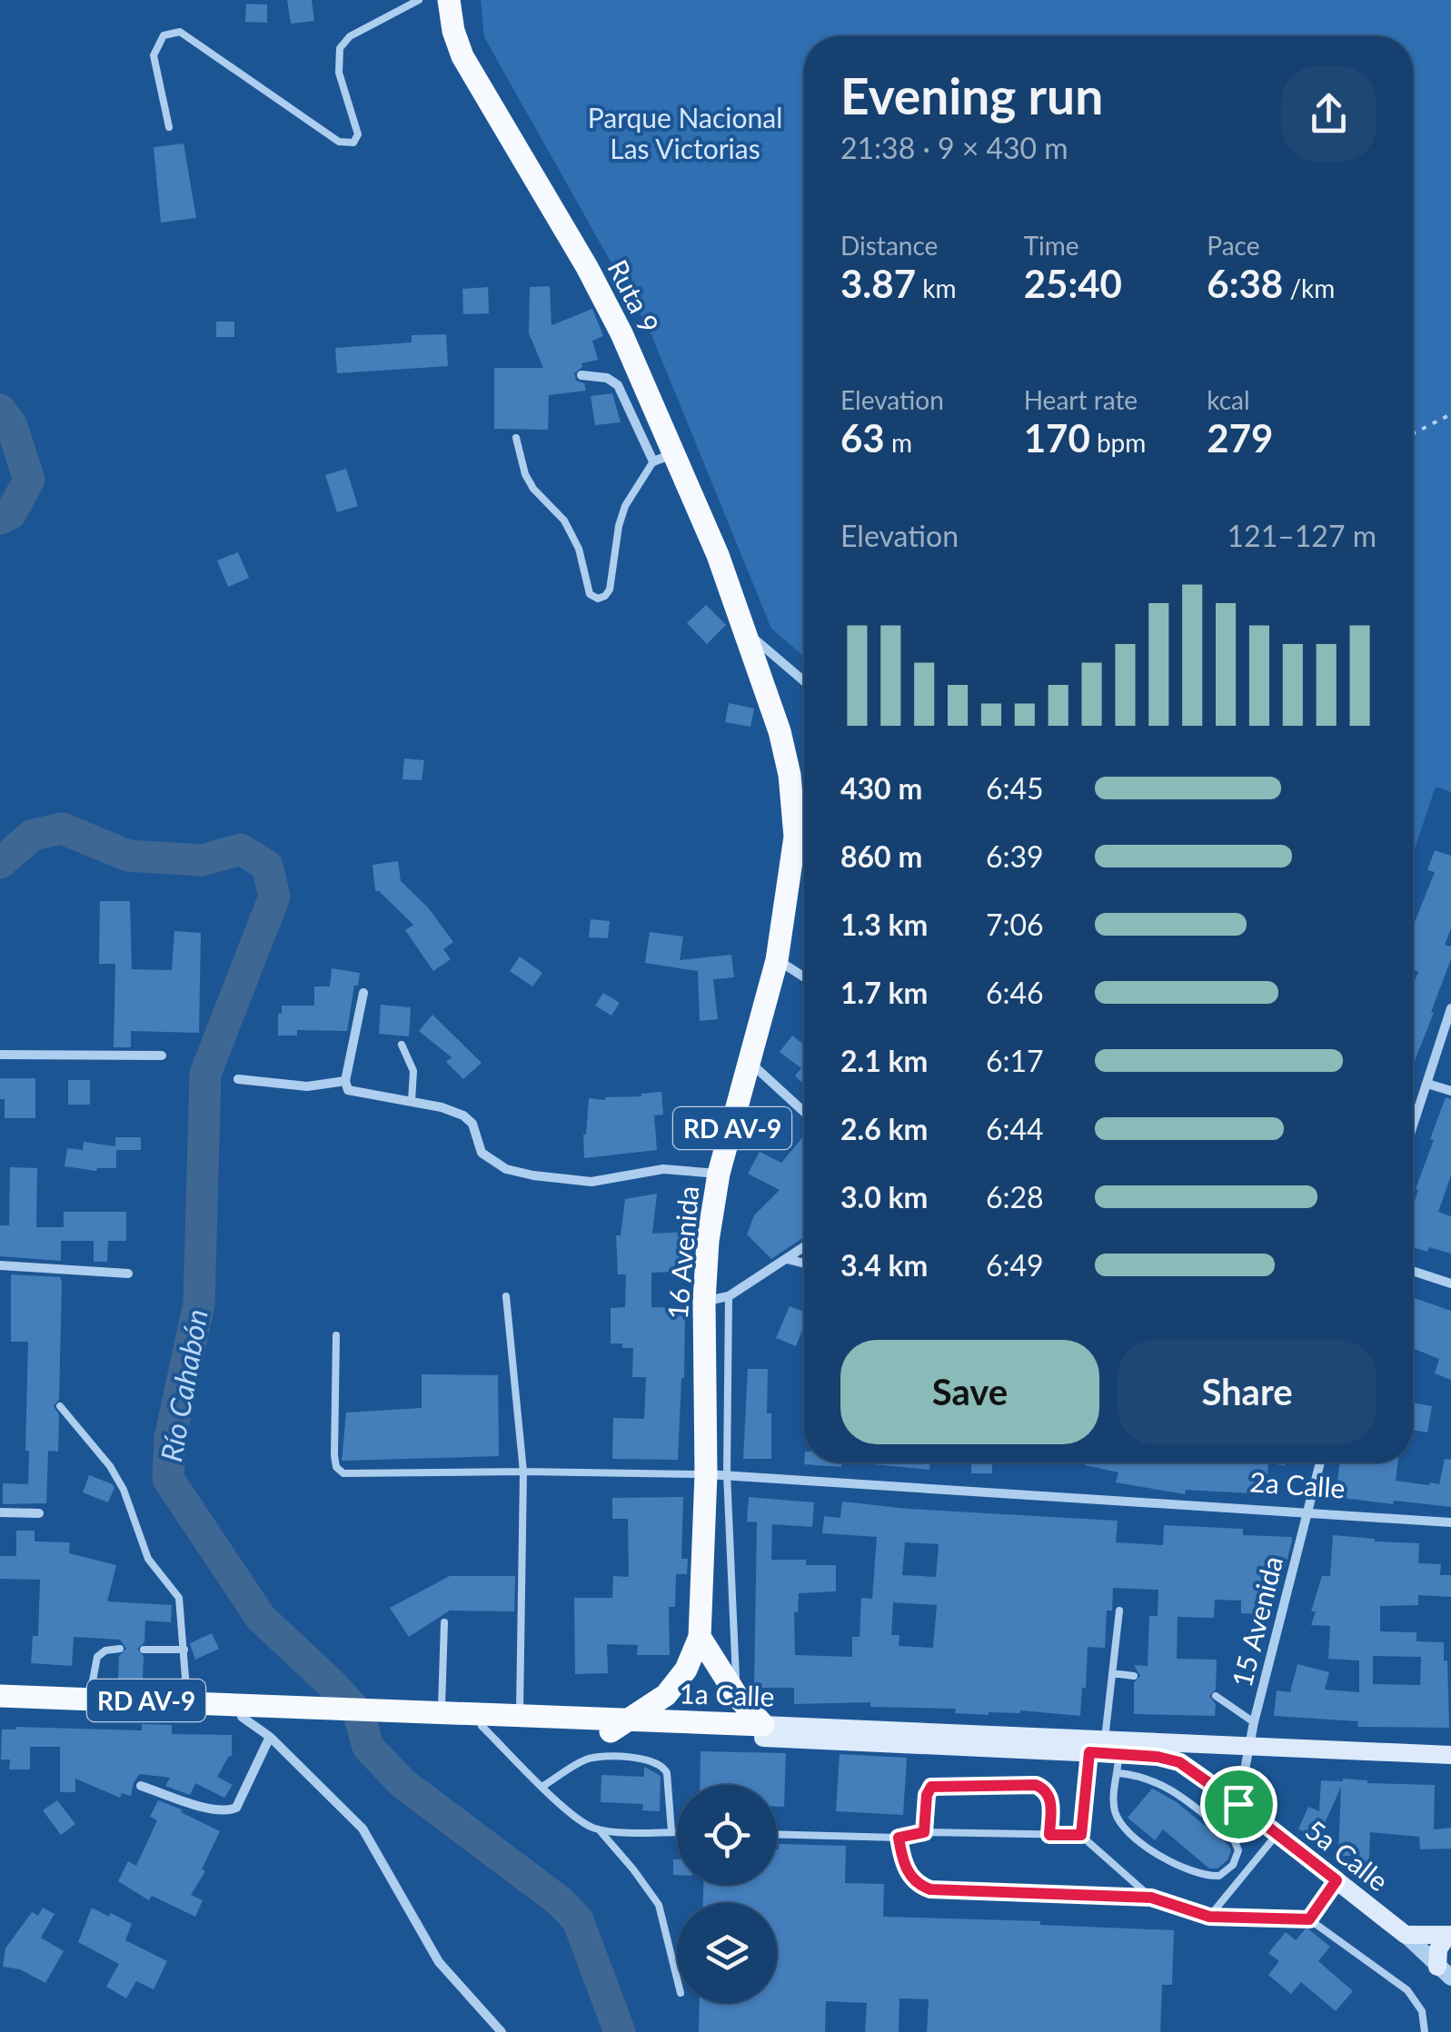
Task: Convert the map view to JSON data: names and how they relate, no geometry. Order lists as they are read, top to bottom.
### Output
{
  "streets": {
    "main road": [
      "Ruta 9",
      "RD AV-9",
      "16 Avenida",
      "1a Calle",
      "5a Calle"
    ],
    "street": ["2a Calle", "15 Avenida"]
  },
  "crossings": [
    ["Ruta 9", "16 Avenida"],
    ["16 Avenida", "2a Calle"],
    ["16 Avenida", "1a Calle"],
    ["2a Calle", "15 Avenida"],
    ["15 Avenida", "1a Calle"],
    ["15 Avenida", "5a Calle"],
    ["1a Calle", "5a Calle"]
  ],
  "water": ["Río Cahabón"],
  "parks": ["Parque Nacional Las Victorias"],
  "page": {
    "heading": ["Evening run", "21:38 · 9 × 430 m"],
    "stats": [
      ["Distance", "3.87 km"],
      ["Time", "25:40"],
      ["Pace", "6:38 /km"],
      ["Elevation", "63 m"],
      ["Heart rate", "170 bpm"],
      ["kcal", "279"]
    ],
    "chart": ["Elevation", "121–127 m"],
    "list": [
      {
        "name": "430 m",
        "note": "6:45"
      },
      {
        "name": "860 m",
        "note": "6:39"
      },
      {
        "name": "1.3 km",
        "note": "7:06"
      },
      {
        "name": "1.7 km",
        "note": "6:46"
      },
      {
        "name": "2.1 km",
        "note": "6:17"
      },
      {
        "name": "2.6 km",
        "note": "6:44"
      },
      {
        "name": "3.0 km",
        "note": "6:28"
      },
      {
        "name": "3.4 km",
        "note": "6:49"
      }
    ],
    "buttons": ["Save", "Share"]
  }
}
